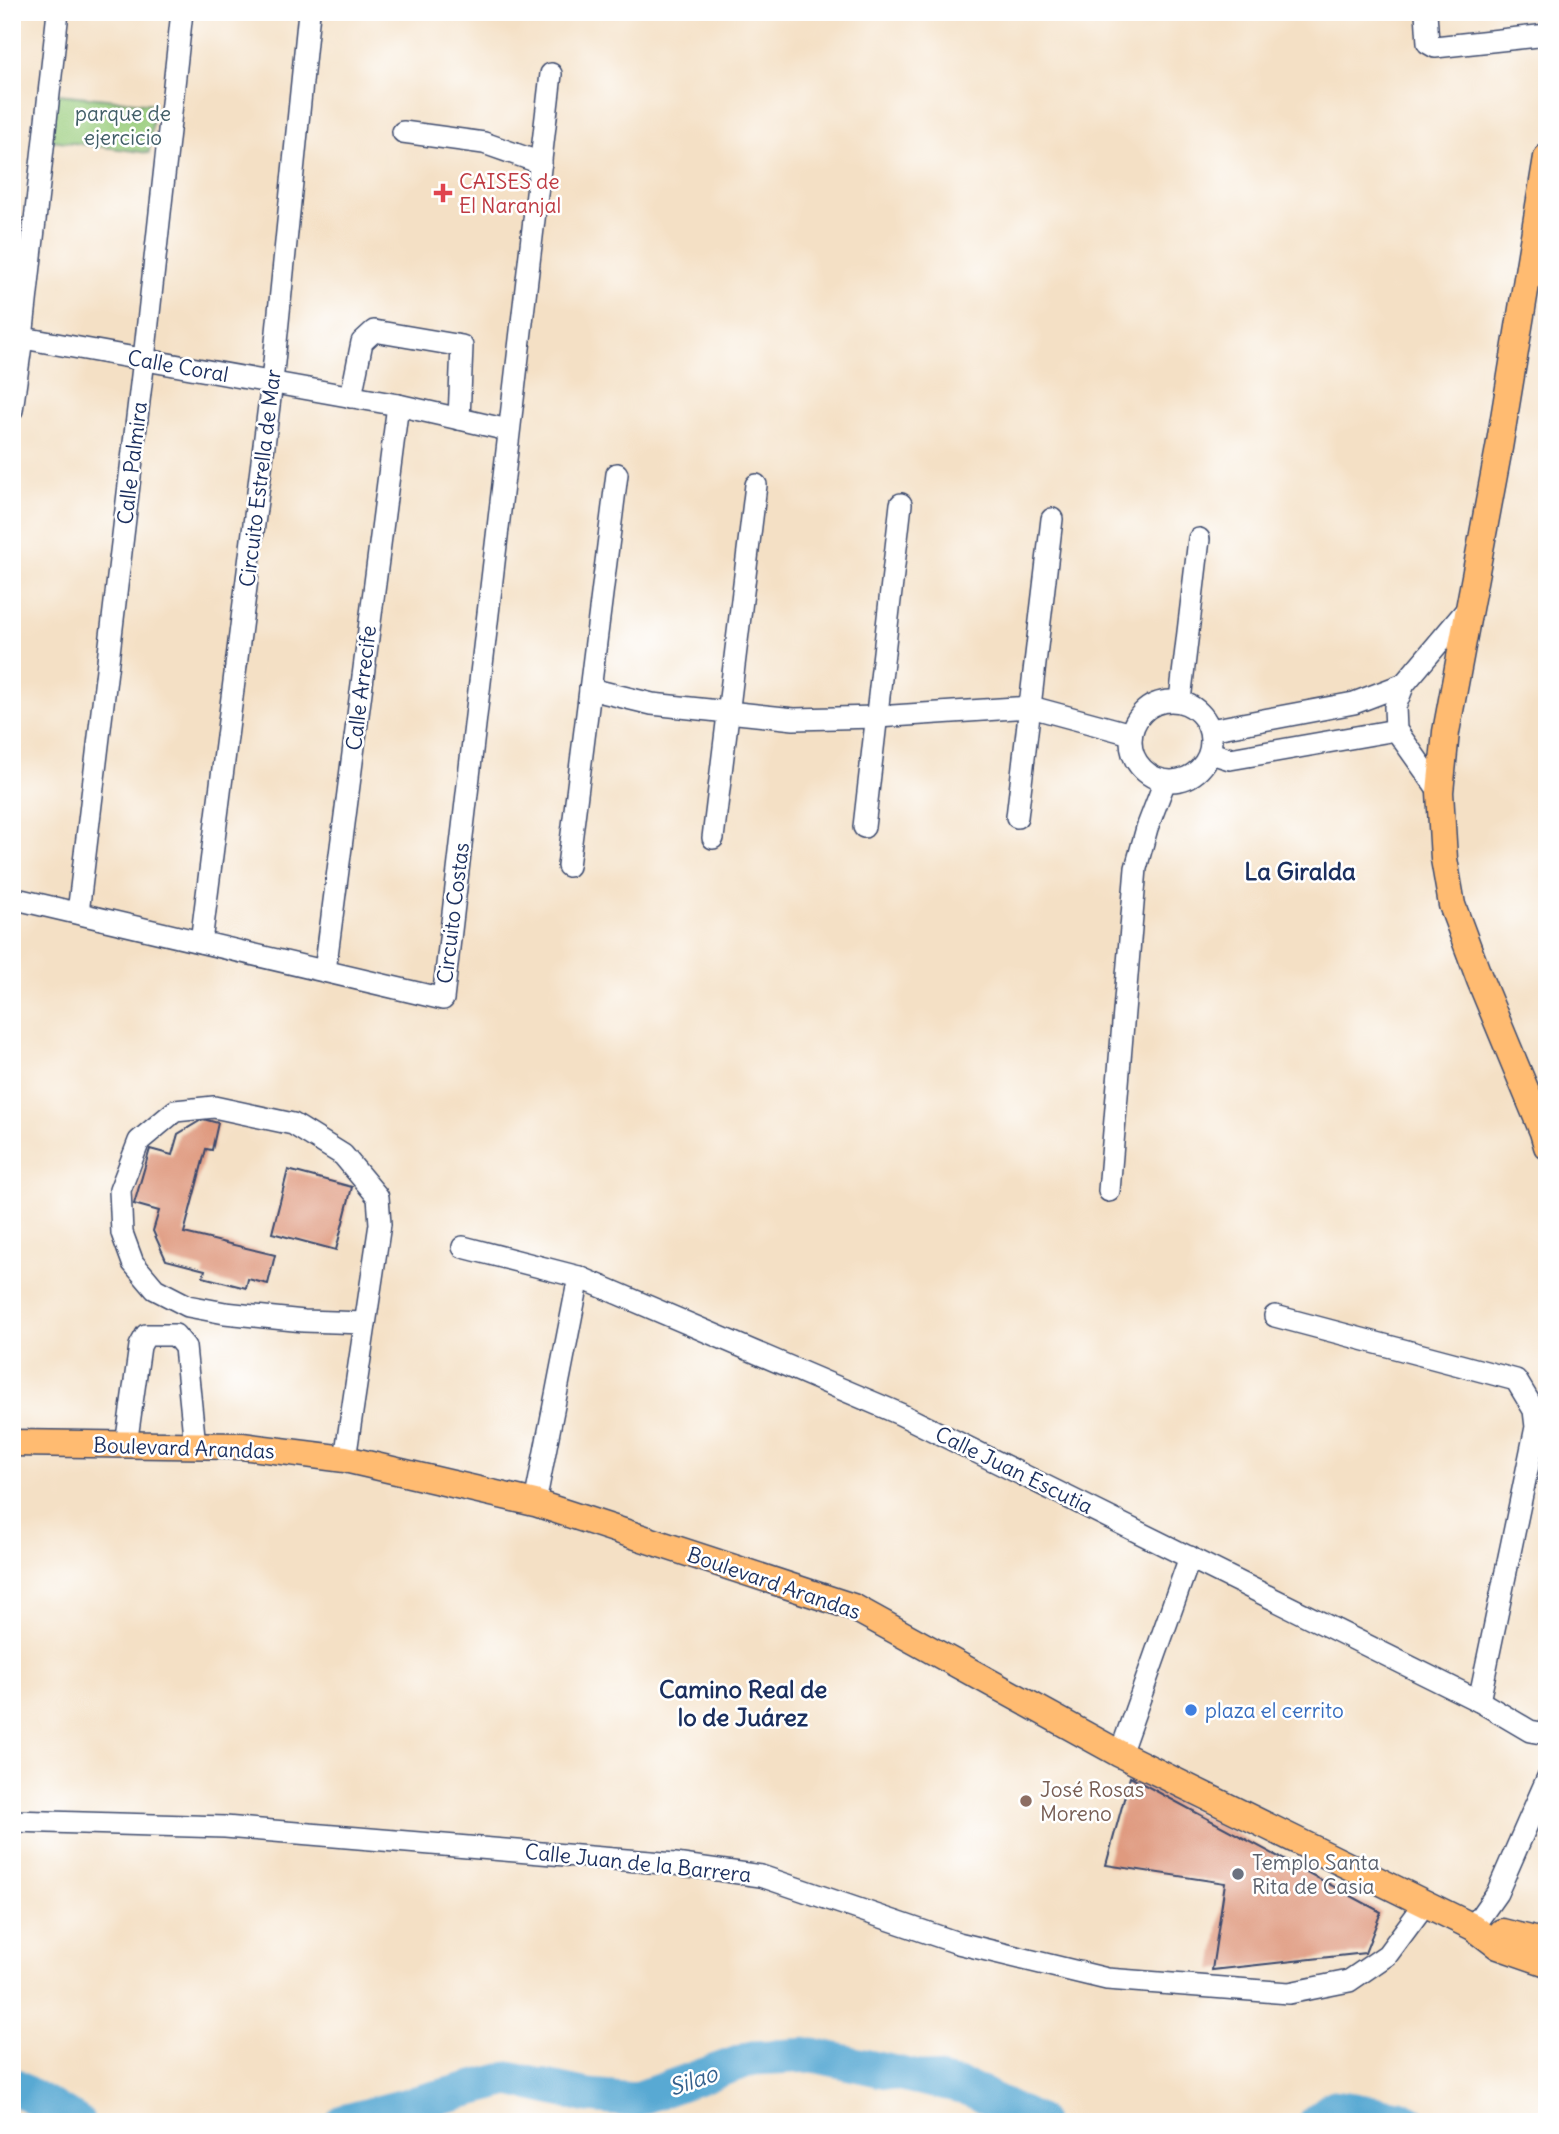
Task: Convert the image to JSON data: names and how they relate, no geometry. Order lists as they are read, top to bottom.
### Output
{
  "streets": {
    "main road": ["Boulevard Arandas"],
    "street": [
      "Calle Coral",
      "Calle Palmira",
      "Circuito Estrella de Mar",
      "Calle Arrecife",
      "Circuito Costas",
      "Calle Juan Escutia",
      "Calle Juan de la Barrera"
    ]
  },
  "crossings": [
    ["Calle Coral", "Calle Palmira"],
    ["Calle Coral", "Circuito Estrella de Mar"],
    ["Calle Coral", "Calle Arrecife"],
    ["Calle Coral", "Circuito Costas"],
    ["Calle Palmira", "Circuito Costas"],
    ["Circuito Estrella de Mar", "Circuito Costas"],
    ["Calle Arrecife", "Circuito Costas"],
    ["Boulevard Arandas", "Calle Juan de la Barrera"]
  ],
  "districts": ["La Giralda", "Camino Real de lo de Juárez"],
  "water": ["Silao"],
  "parks": ["parque de ejercicio"],
  "places": {
    "health": ["CAISES de El Naranjal"],
    "other": ["plaza el cerrito", "José Rosas Moreno", "Templo Santa Rita de Casia"]
  }
}
